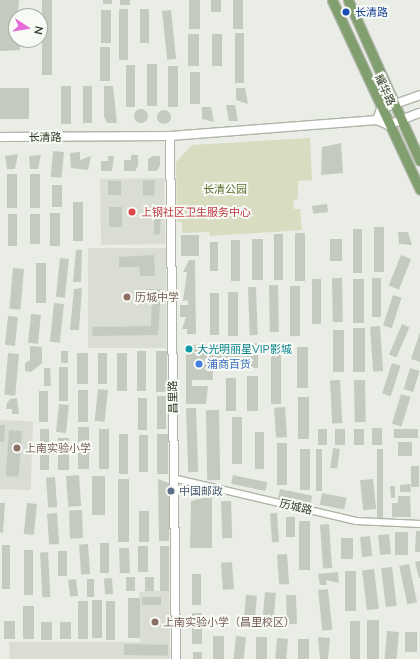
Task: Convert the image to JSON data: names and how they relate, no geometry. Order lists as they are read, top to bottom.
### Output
{
  "streets": {
    "main road": ["耀华路"],
    "street": ["长清路", "昌里路", "历城路"]
  },
  "crossings": [
    ["耀华路", "长清路"],
    ["长清路", "昌里路"],
    ["昌里路", "历城路"]
  ],
  "parks": ["长清公园"],
  "places": [
    "长清路",
    "上钢社区卫生服务中心",
    "历城中学",
    "大光明丽星VIP影城",
    "浦商百货",
    "上南实验小学",
    "中国邮政",
    "上南实验小学（昌里校区）"
  ],
  "north": "right"
}
